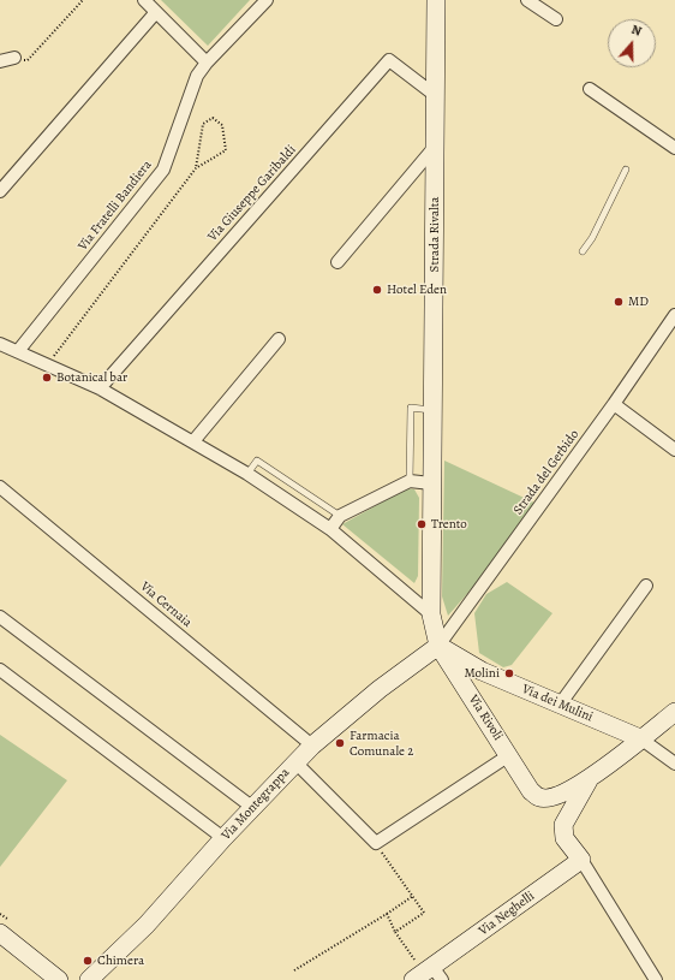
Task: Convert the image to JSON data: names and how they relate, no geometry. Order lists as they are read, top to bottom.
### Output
{
  "streets": {
    "street": [
      "Via Giuseppe Garibaldi",
      "Via Fratelli Bandiera",
      "Strada Rivalta",
      "Strada del Gerbido",
      "Via Cernaia",
      "Via dei Mulini",
      "Via Rivoli",
      "Via Montegrappa",
      "Via Neghelli"
    ]
  },
  "crossings": [
    ["Via Giuseppe Garibaldi", "Strada Rivalta"],
    ["Strada Rivalta", "Strada del Gerbido"],
    ["Strada Rivalta", "Via dei Mulini"],
    ["Strada Rivalta", "Via Rivoli"],
    ["Strada Rivalta", "Via Montegrappa"],
    ["Strada del Gerbido", "Via dei Mulini"],
    ["Strada del Gerbido", "Via Rivoli"],
    ["Strada del Gerbido", "Via Montegrappa"],
    ["Via Cernaia", "Via Montegrappa"],
    ["Via dei Mulini", "Via Rivoli"],
    ["Via dei Mulini", "Via Montegrappa"],
    ["Via Rivoli", "Via Montegrappa"]
  ],
  "places": [
    "Hotel Eden",
    "MD",
    "Botanical bar",
    "Trento",
    "Molini",
    "Farmacia Comunale 2",
    "Chimera"
  ],
  "north": "top"
}
